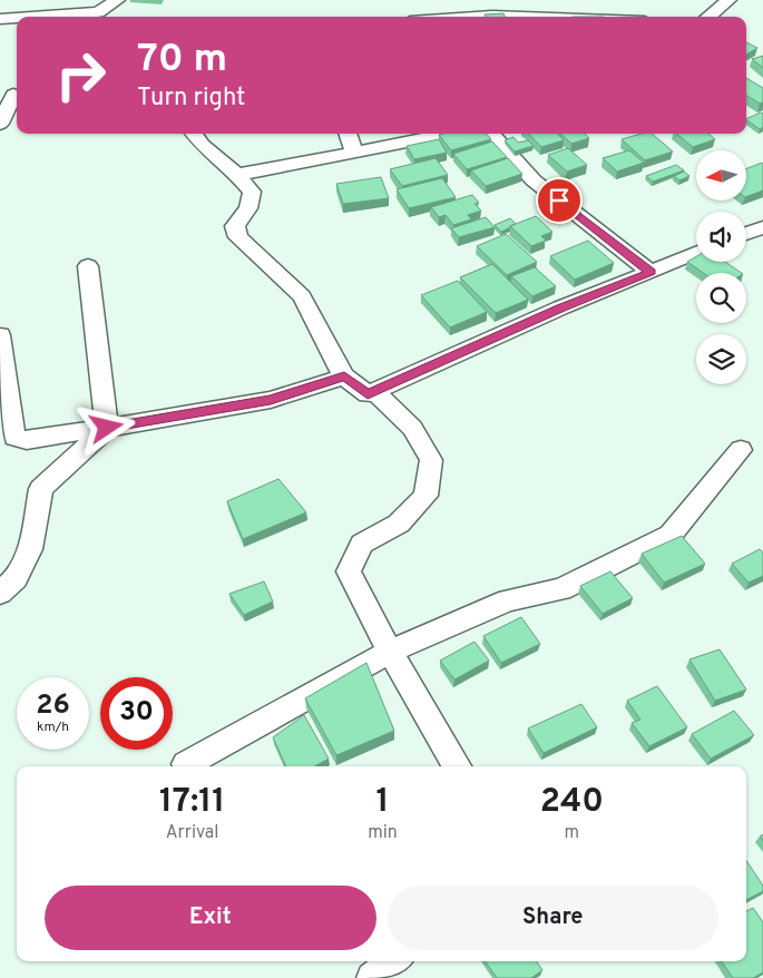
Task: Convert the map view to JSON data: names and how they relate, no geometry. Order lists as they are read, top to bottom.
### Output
{
  "north": "left",
  "page": {
    "turn": ["70 m", "Turn right"],
    "speed": "26 km/h",
    "limit": "30",
    "eta": [
      "17:11",
      "Arrival",
      "1",
      "min",
      "240",
      "m"
    ],
    "buttons": ["Exit", "Share"]
  }
}
